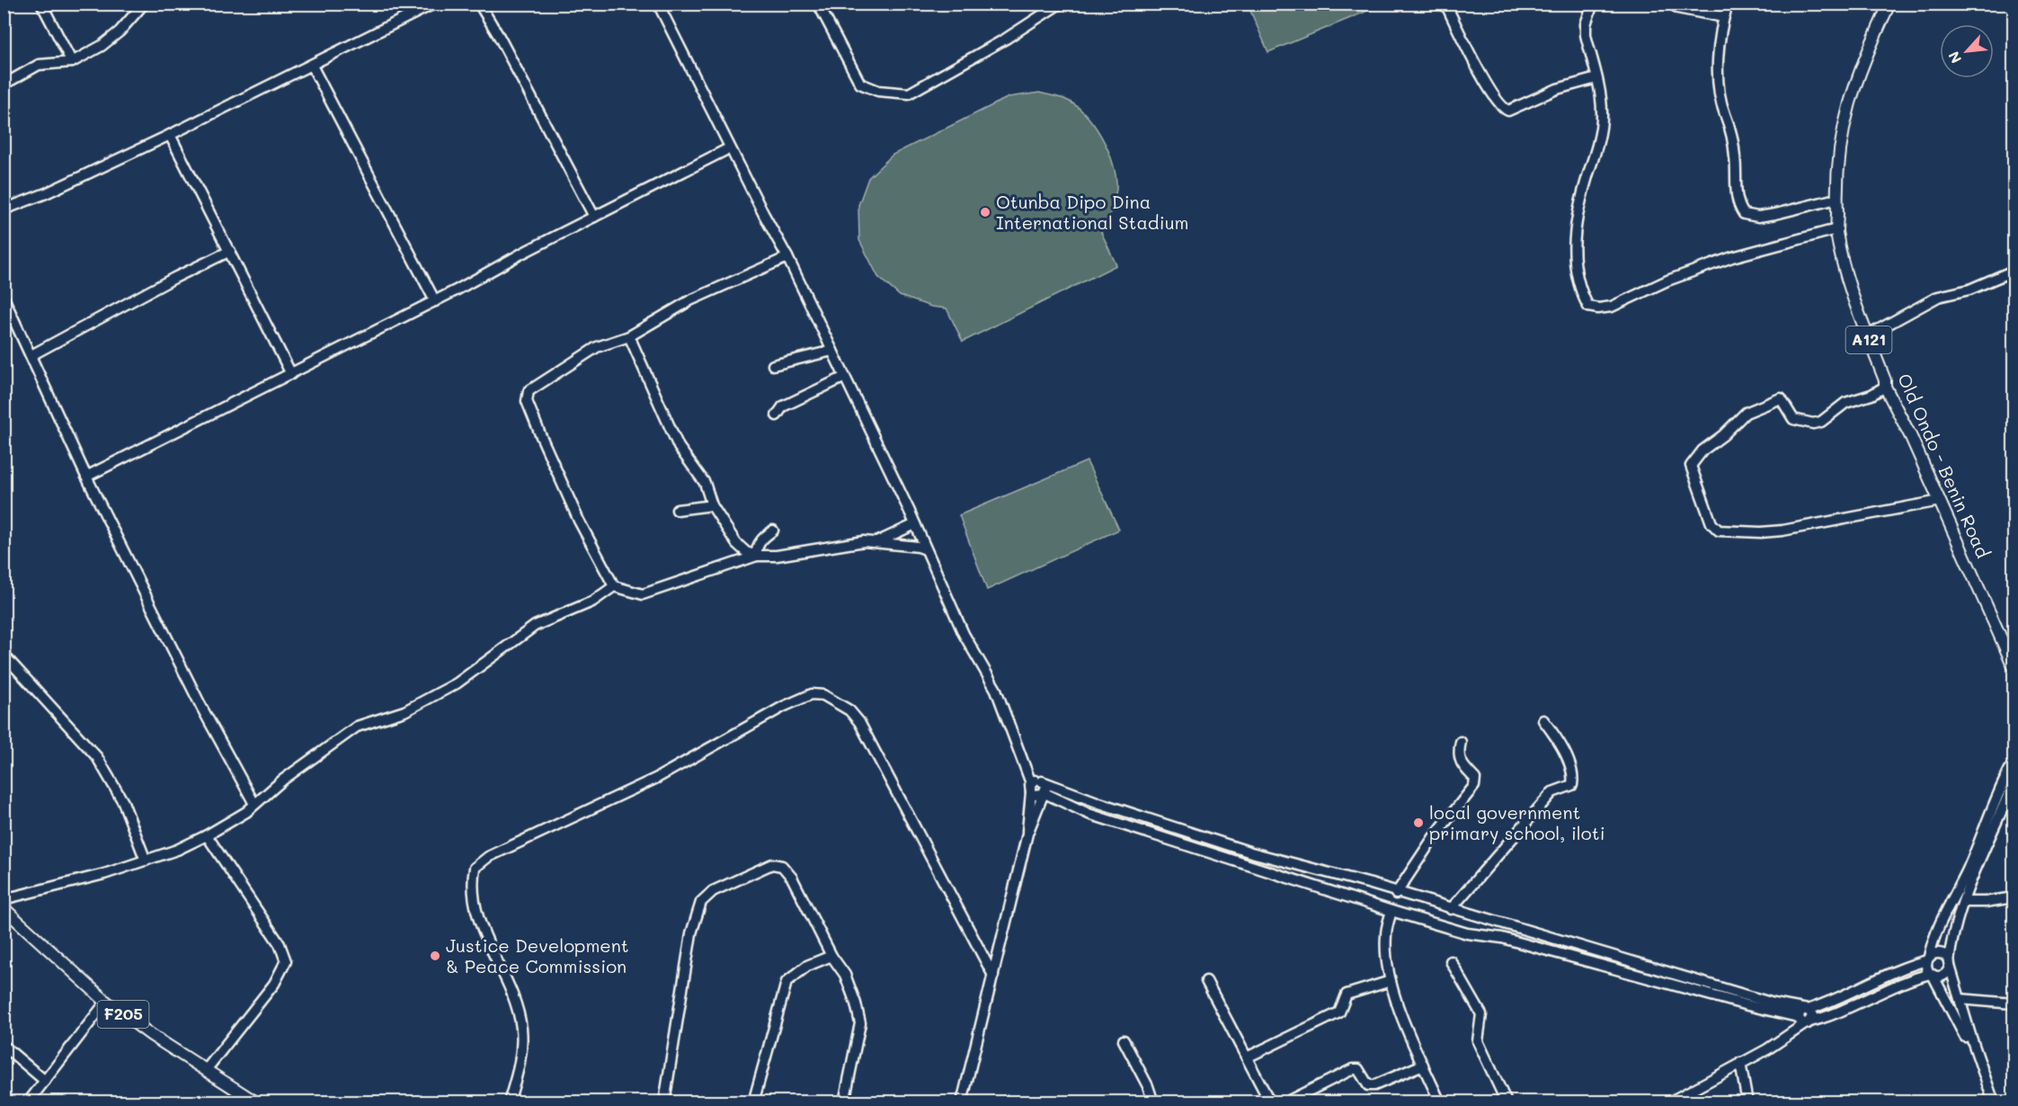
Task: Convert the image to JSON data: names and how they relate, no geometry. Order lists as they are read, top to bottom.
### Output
{
  "streets": {
    "main road": ["A121", "Old Ondo - Benin Road", "F205"]
  },
  "places": ["Otunba Dipo Dina International Stadium", "local government primary school, iloti", "Justice Development & Peace Commission"],
  "north": "bottom left"
}
